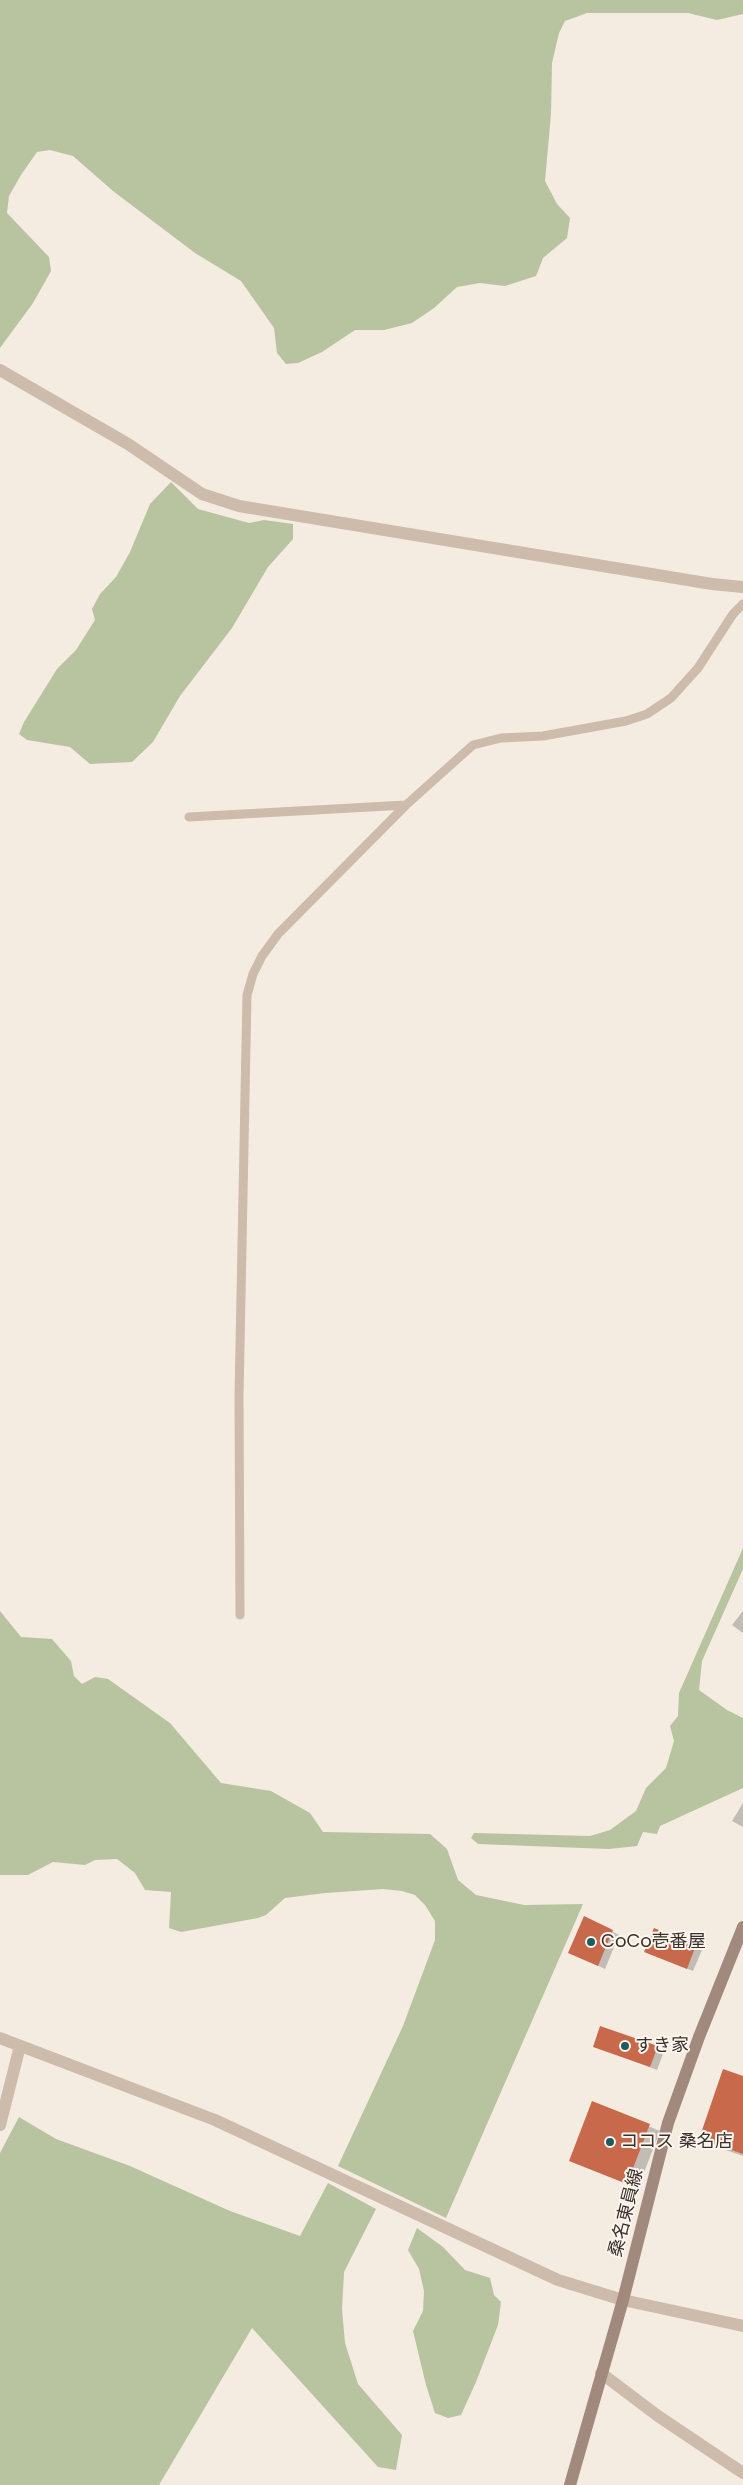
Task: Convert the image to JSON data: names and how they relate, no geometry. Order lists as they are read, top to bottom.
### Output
{
  "streets": {
    "main road": ["桑名東員線"]
  },
  "places": ["CoCo壱番屋", "すき家", "ココス 桑名店"]
}
